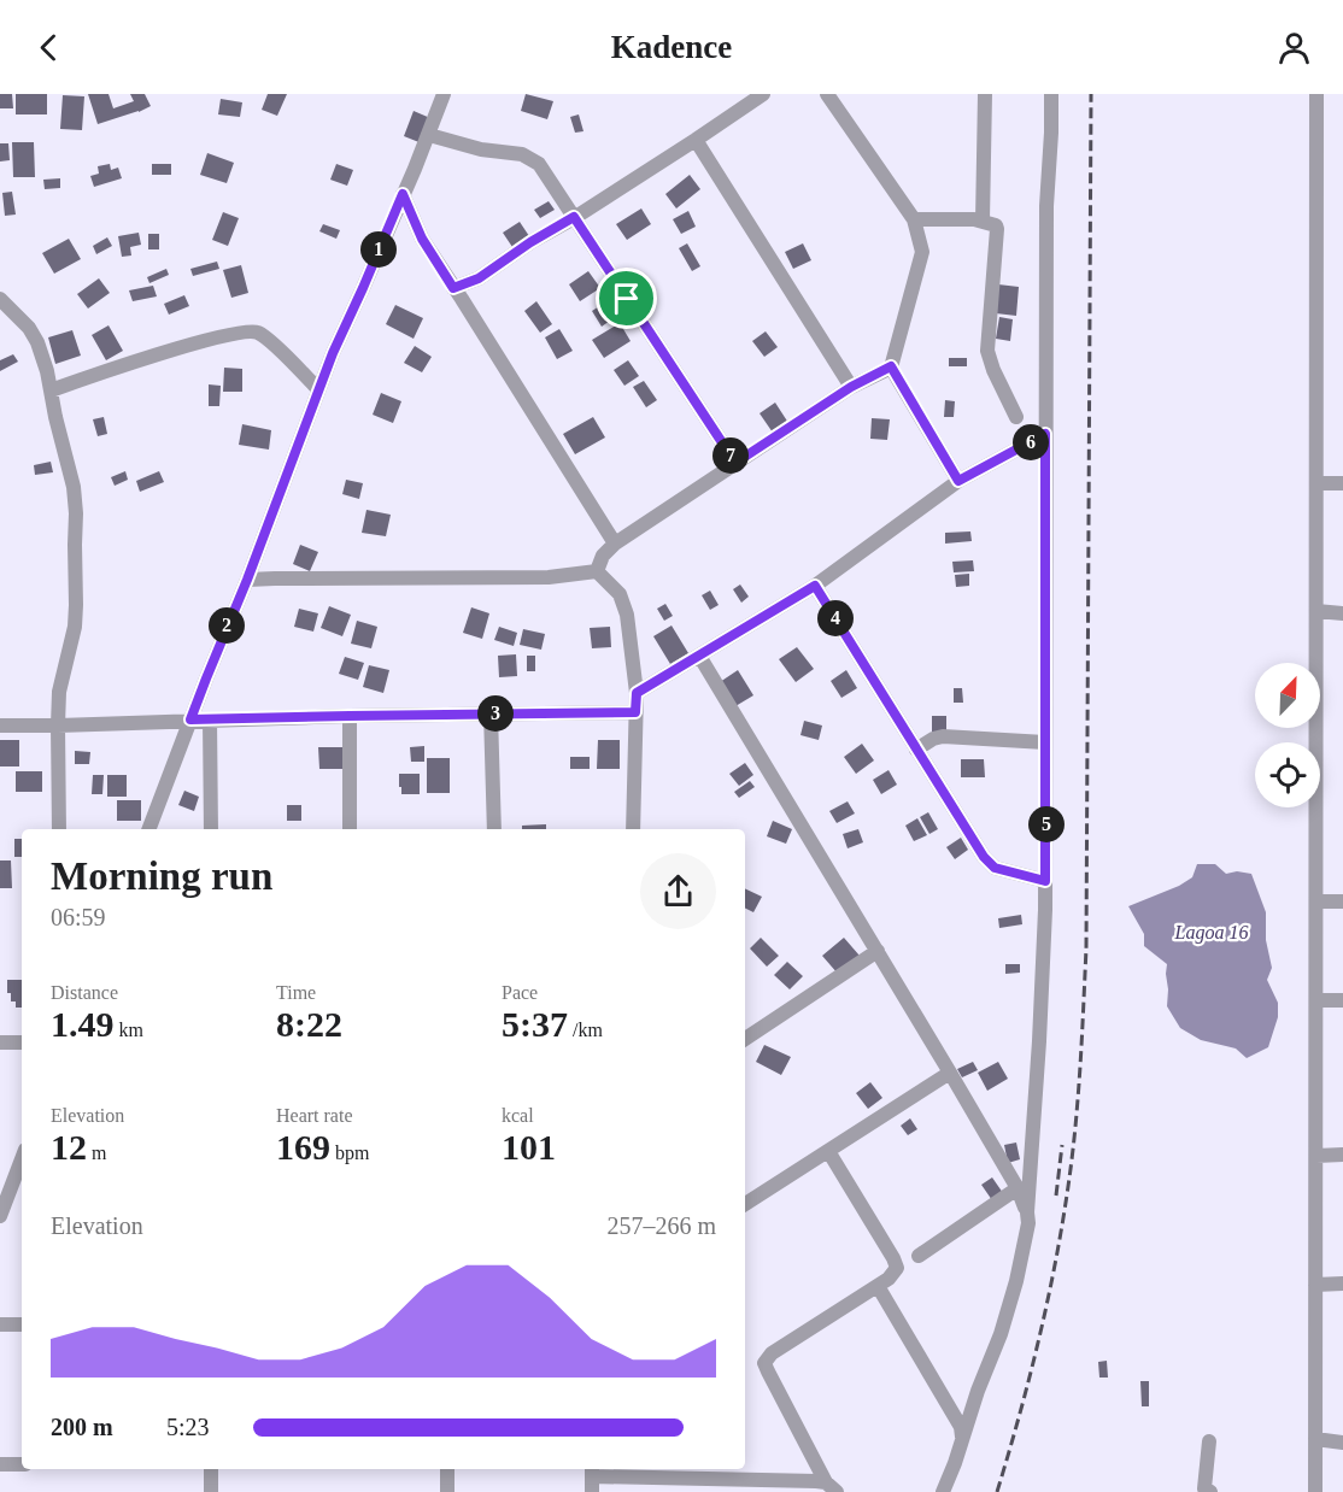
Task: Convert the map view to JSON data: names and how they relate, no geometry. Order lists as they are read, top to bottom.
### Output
{
  "water": ["Lagoa 16"],
  "north": "top right",
  "page": {
    "header": "Kadence",
    "pins": [
      "1",
      "6",
      "7",
      "4",
      "2",
      "3",
      "5"
    ],
    "heading": ["Morning run", "06:59"],
    "stats": [
      ["Distance", "1.49 km"],
      ["Time", "8:22"],
      ["Pace", "5:37 /km"],
      ["Elevation", "12 m"],
      ["Heart rate", "169 bpm"],
      ["kcal", "101"]
    ],
    "chart": ["Elevation", "257–266 m"],
    "list": [
      {
        "name": "200 m",
        "note": "5:23"
      }
    ]
  }
}
